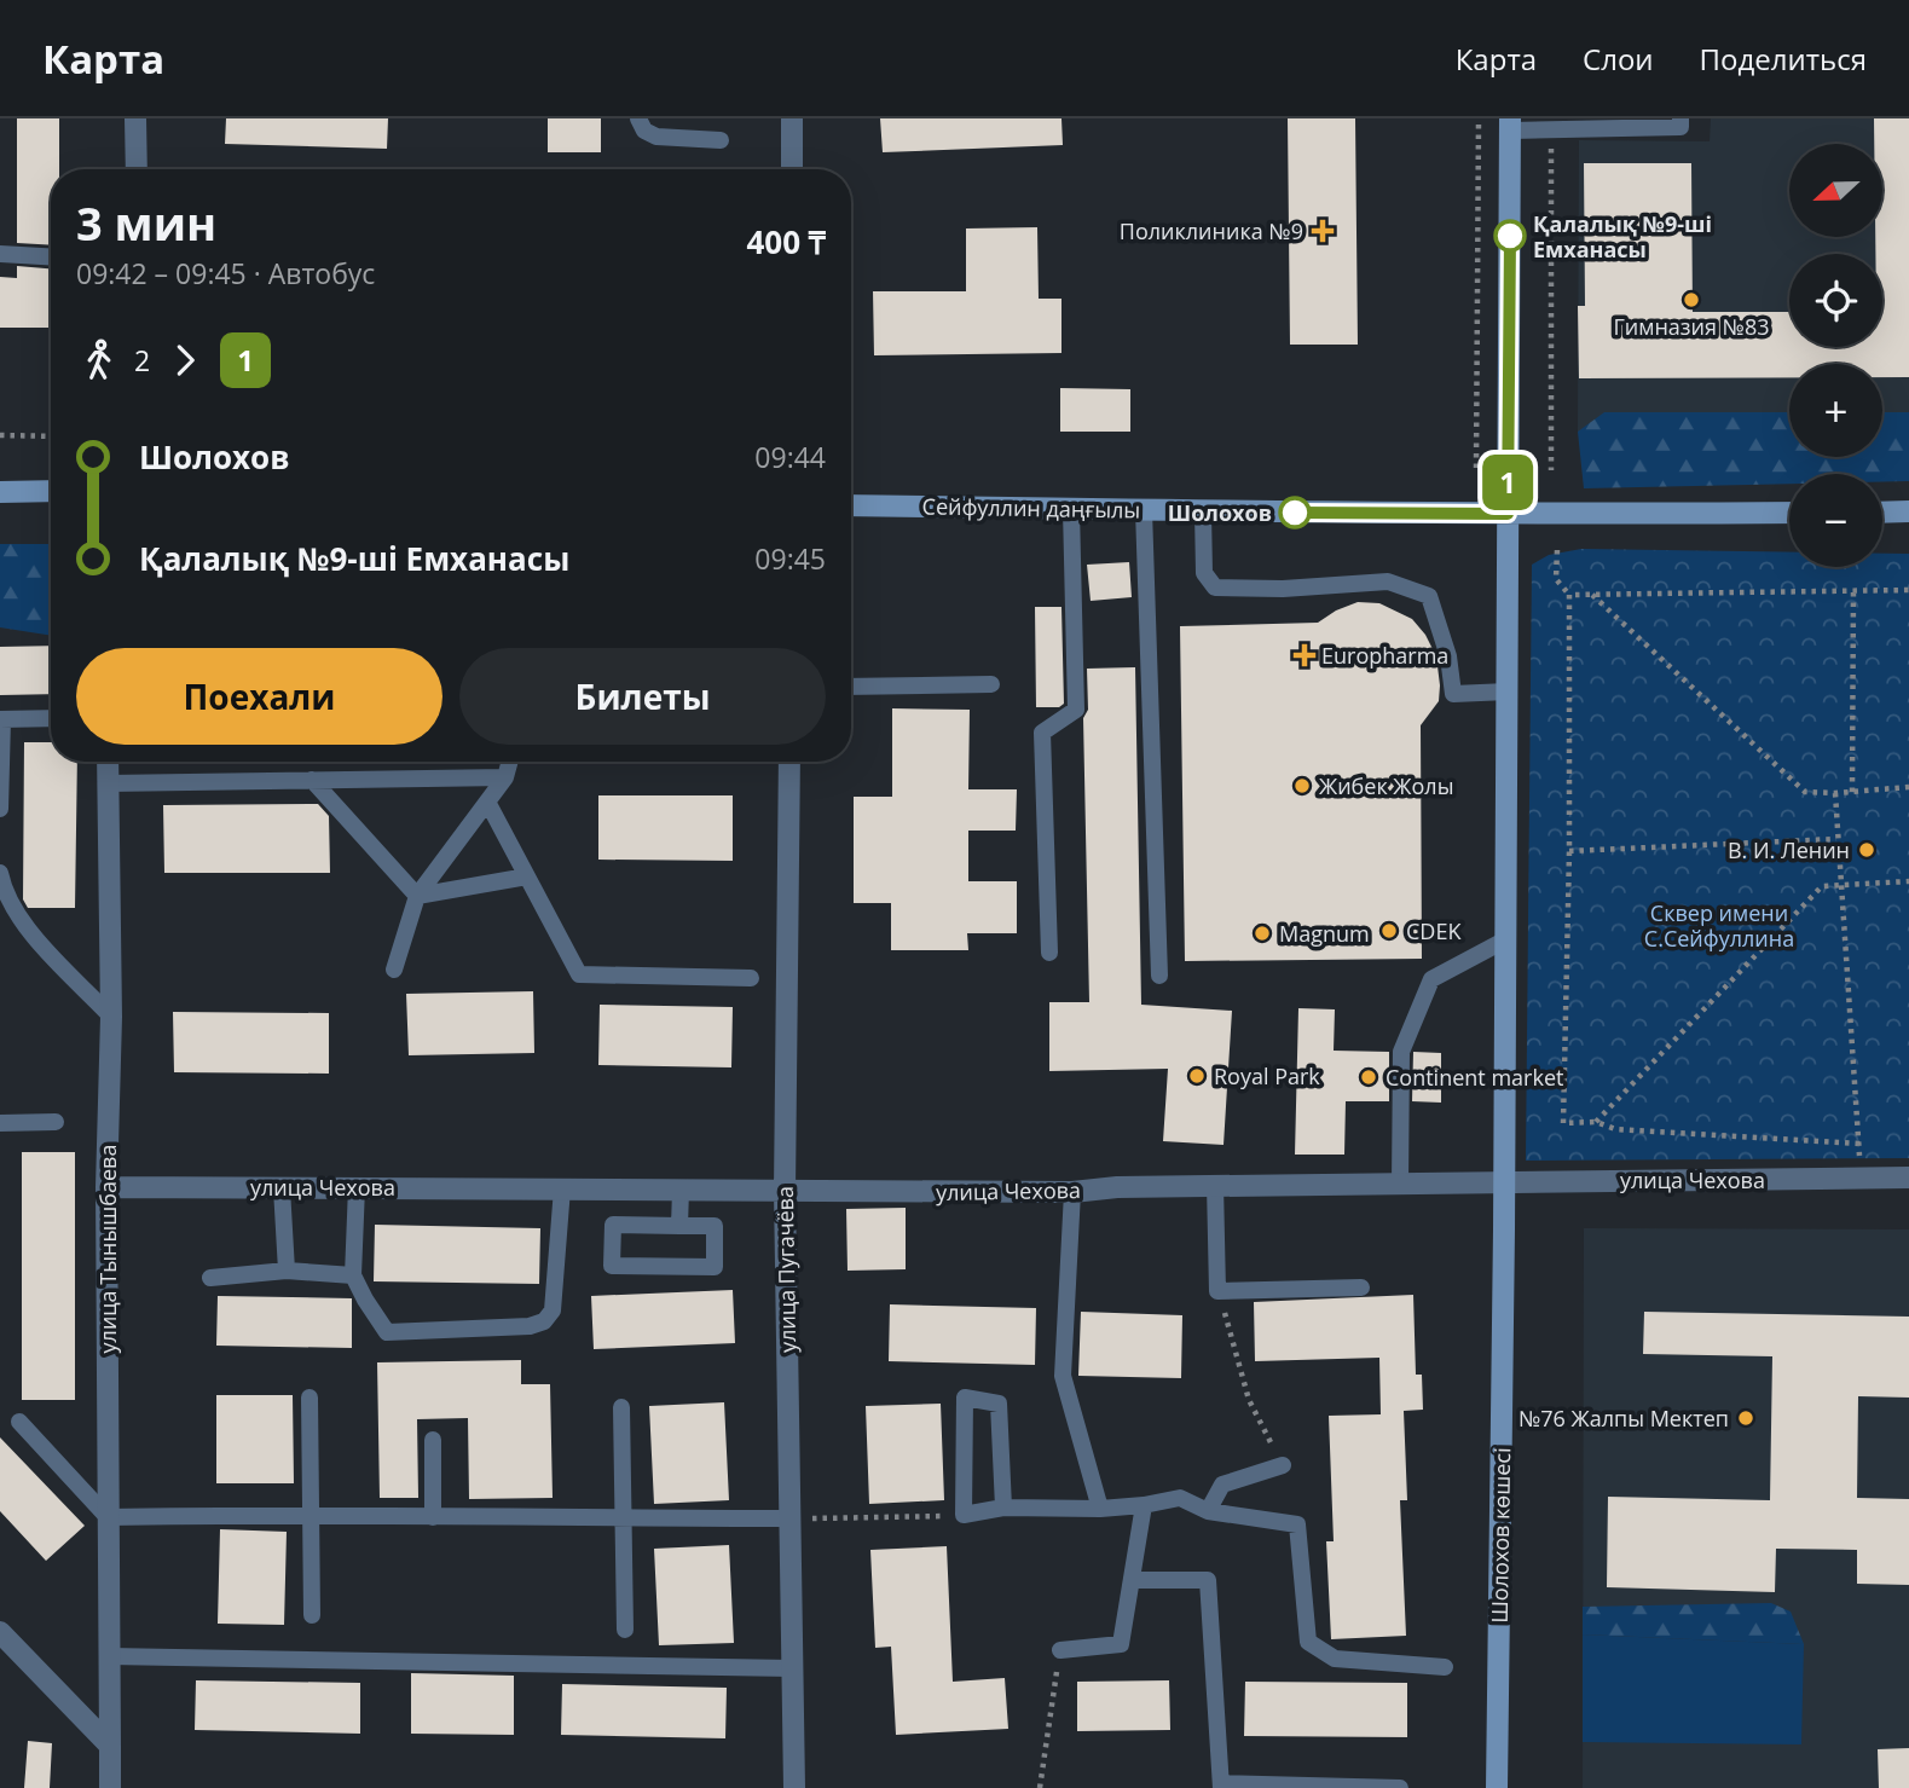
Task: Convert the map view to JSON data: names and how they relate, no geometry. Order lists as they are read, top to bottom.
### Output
{
  "streets": {
    "main road": ["Сейфуллин даңғылы", "Шолохов көшесі"],
    "street": ["улица Чехова", "улица Тынышбаева", "улица Пугачёва"]
  },
  "crossings": [
    ["Сейфуллин даңғылы", "Шолохов көшесі"],
    ["улица Чехова", "улица Тынышбаева"],
    ["улица Чехова", "улица Пугачёва"],
    ["улица Чехова", "Шолохов көшесі"]
  ],
  "parks": ["Сквер имени С.Сейфуллина"],
  "places": {
    "health": ["Поликлиника №9", "Europharma"],
    "other": [
      "Қалалық №9-ші Емханасы",
      "Гимназия №83",
      "Шолохов",
      "Жибек Жолы",
      "В. И. Ленин",
      "CDEK",
      "Magnum",
      "Royal Park",
      "Continent market",
      "№76 Жалпы Мектеп"
    ]
  },
  "lines": ["bus line 1"],
  "north": "left",
  "page": {
    "header": "Карта",
    "nav": ["Карта", "Слои", "Поделиться"],
    "on_map": "1",
    "map_buttons": ["+", "−"],
    "heading": ["3 мин", "09:42 – 09:45 · Автобус", "400 ₸"],
    "legs": ["2", "1"],
    "list": [
      {
        "name": "Шолохов",
        "value": "09:44"
      },
      {
        "name": "Қалалық №9-ші Емханасы",
        "value": "09:45"
      }
    ],
    "buttons": ["Поехали", "Билеты"]
  }
}
